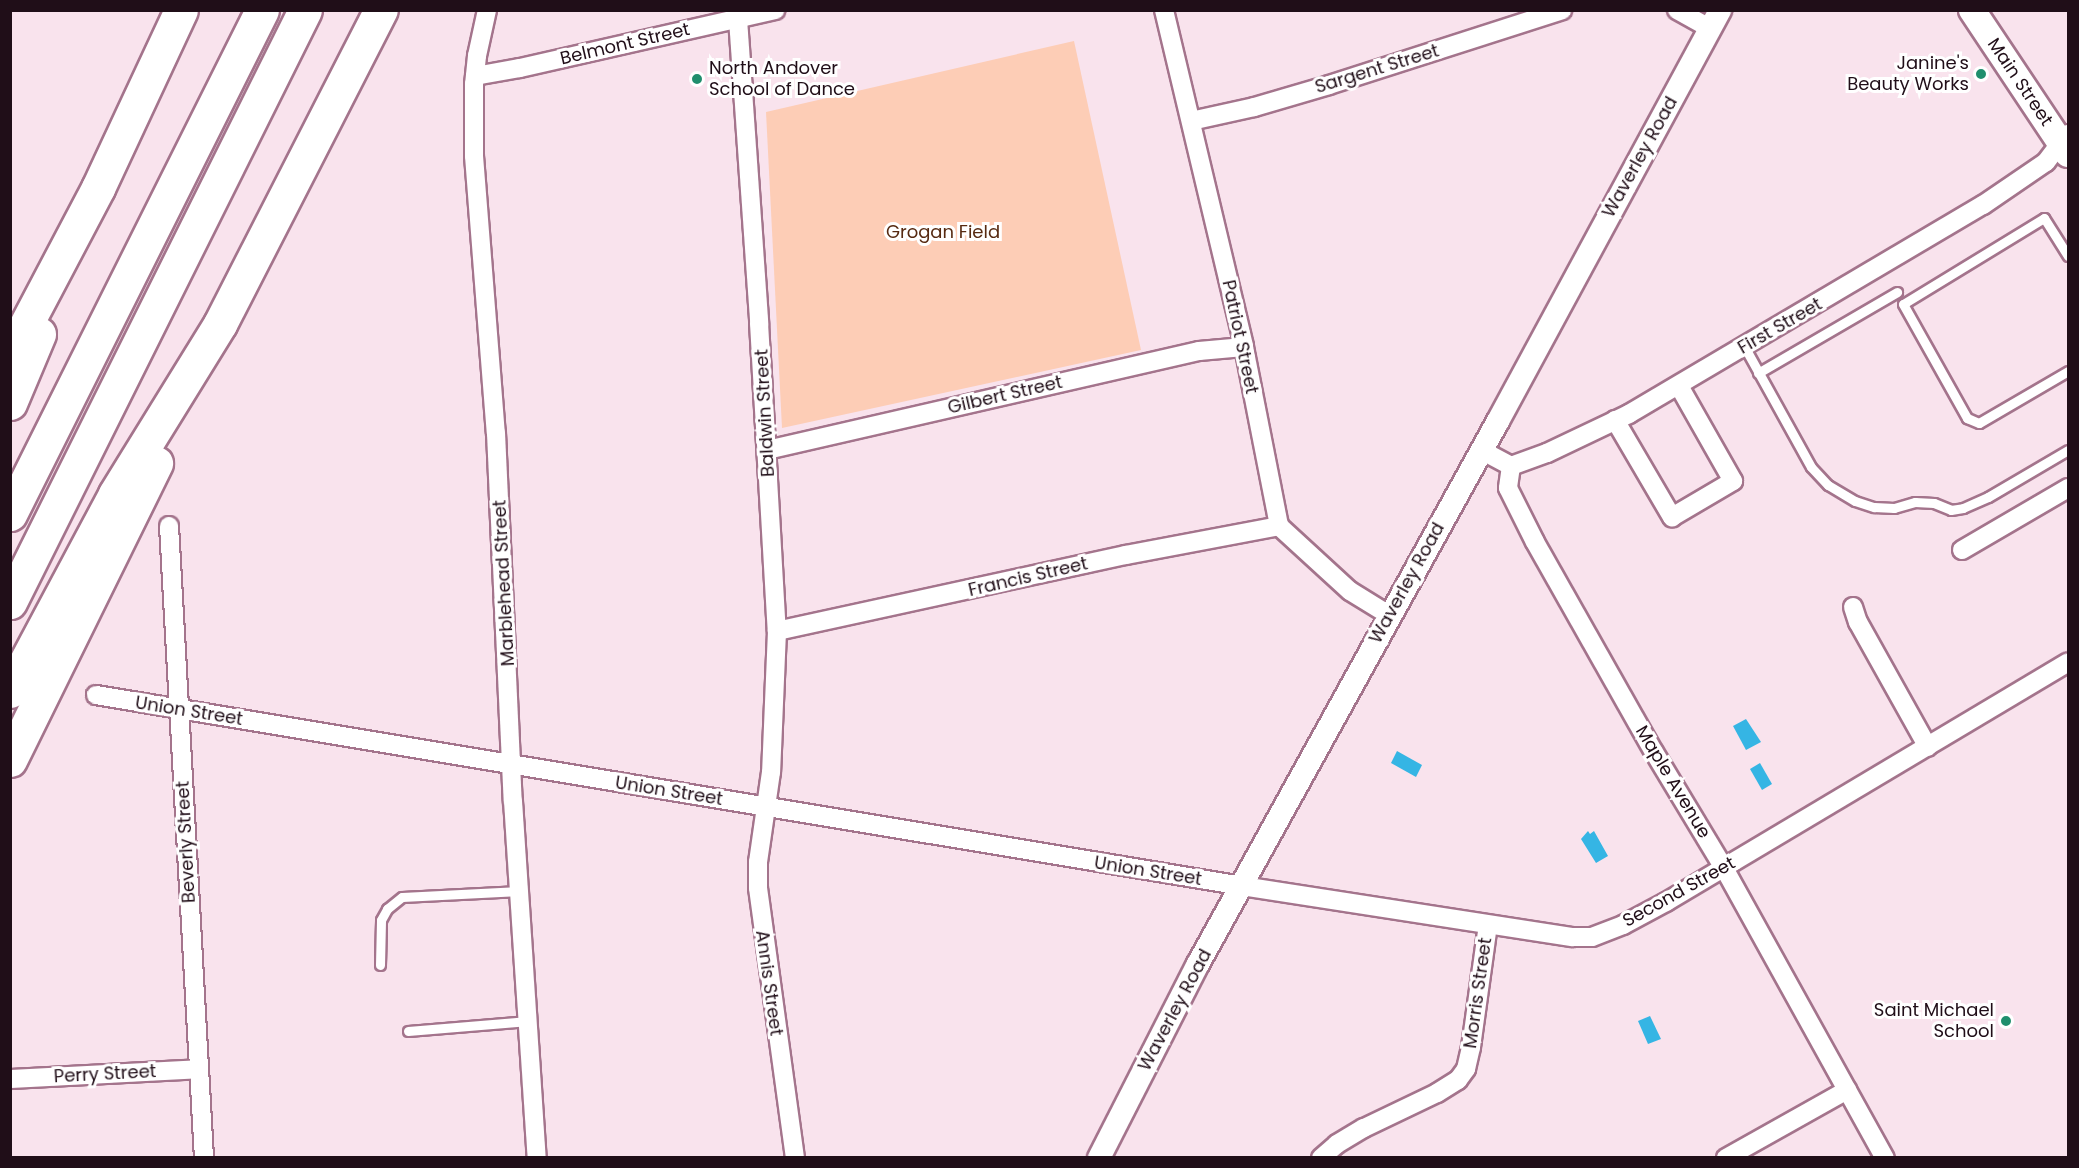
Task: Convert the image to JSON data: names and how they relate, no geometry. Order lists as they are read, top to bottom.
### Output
{
  "streets": {
    "main road": ["Main Street"],
    "street": [
      "Belmont Street",
      "Sargent Street",
      "Waverley Road",
      "First Street",
      "Patriot Street",
      "Gilbert Street",
      "Baldwin Street",
      "Francis Street",
      "Marblehead Street",
      "Union Street",
      "Maple Avenue",
      "Beverly Street",
      "Second Street",
      "Annis Street",
      "Morris Street",
      "Perry Street"
    ]
  },
  "crossings": [
    ["Belmont Street", "Baldwin Street"],
    ["Belmont Street", "Marblehead Street"],
    ["Sargent Street", "Patriot Street"],
    ["Main Street", "First Street"],
    ["Waverley Road", "Union Street"],
    ["Waverley Road", "Second Street"],
    ["First Street", "Maple Avenue"],
    ["Patriot Street", "Gilbert Street"],
    ["Patriot Street", "Francis Street"],
    ["Gilbert Street", "Baldwin Street"],
    ["Baldwin Street", "Francis Street"],
    ["Baldwin Street", "Union Street"],
    ["Baldwin Street", "Annis Street"],
    ["Marblehead Street", "Union Street"],
    ["Union Street", "Beverly Street"],
    ["Union Street", "Second Street"],
    ["Union Street", "Annis Street"],
    ["Maple Avenue", "Second Street"],
    ["Beverly Street", "Perry Street"],
    ["Second Street", "Morris Street"]
  ],
  "parks": ["Grogan Field"],
  "places": ["Janine's Beauty Works", "North Andover School of Dance", "Saint Michael School"]
}
